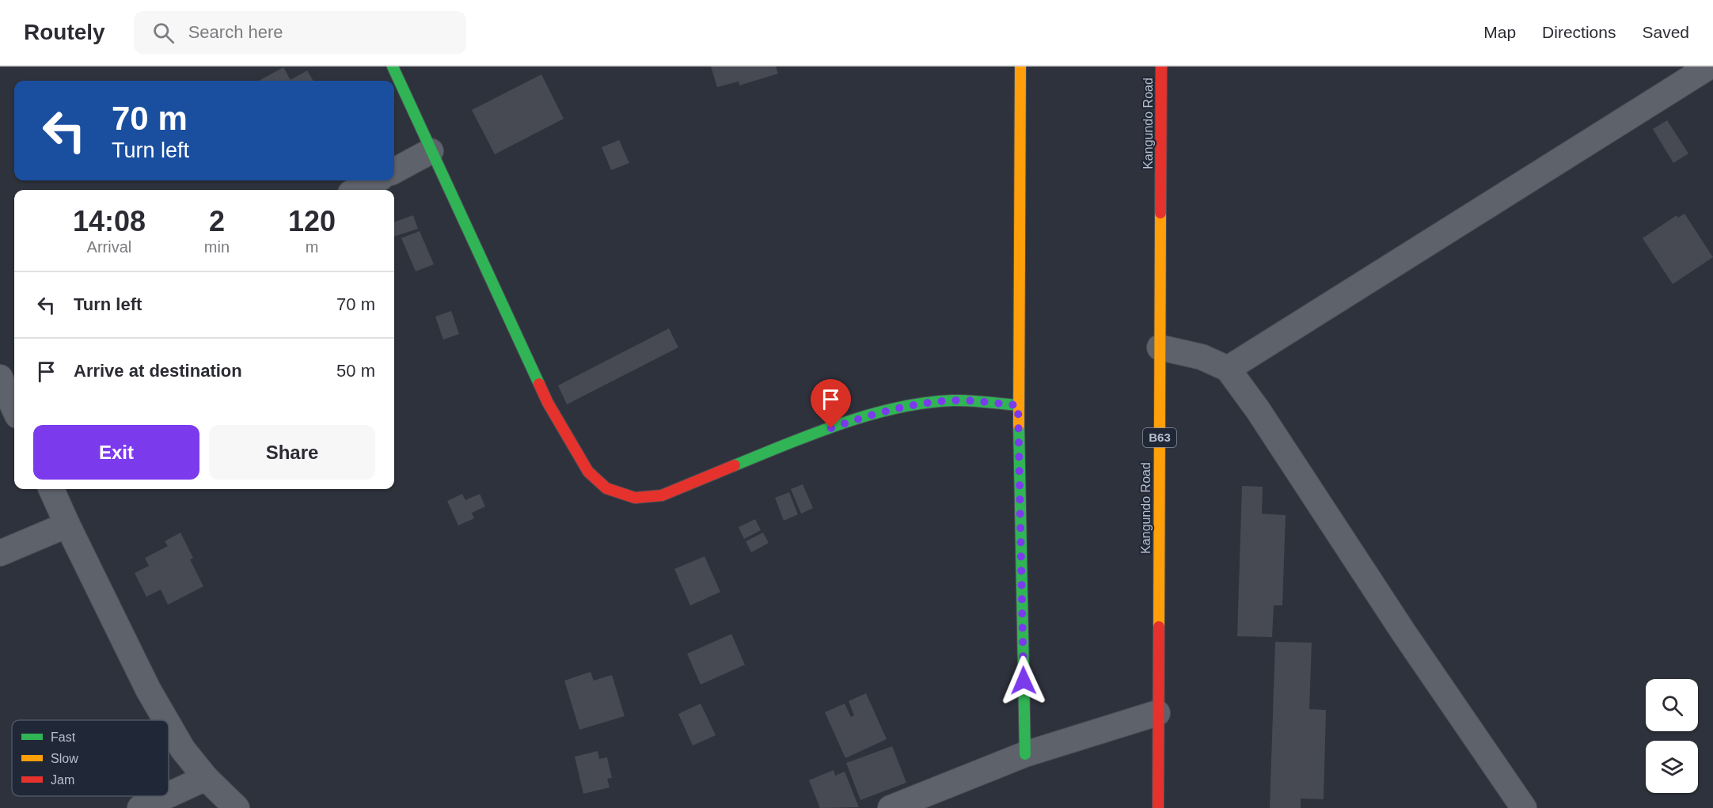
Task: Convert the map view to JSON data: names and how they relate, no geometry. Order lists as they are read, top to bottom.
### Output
{
  "streets": {
    "main road": ["Kangundo Road", "B63"]
  },
  "legend": ["Fast", "Slow", "Jam"],
  "page": {
    "header": "Routely",
    "search": "Search here",
    "nav": ["Map", "Directions", "Saved"],
    "turn": ["70 m", "Turn left"],
    "eta": [
      "14:08",
      "Arrival",
      "2",
      "min",
      "120",
      "m"
    ],
    "list": [
      {
        "name": "Turn left",
        "value": "70 m"
      },
      {
        "name": "Arrive at destination",
        "value": "50 m"
      }
    ],
    "buttons": ["Exit", "Share"]
  }
}
